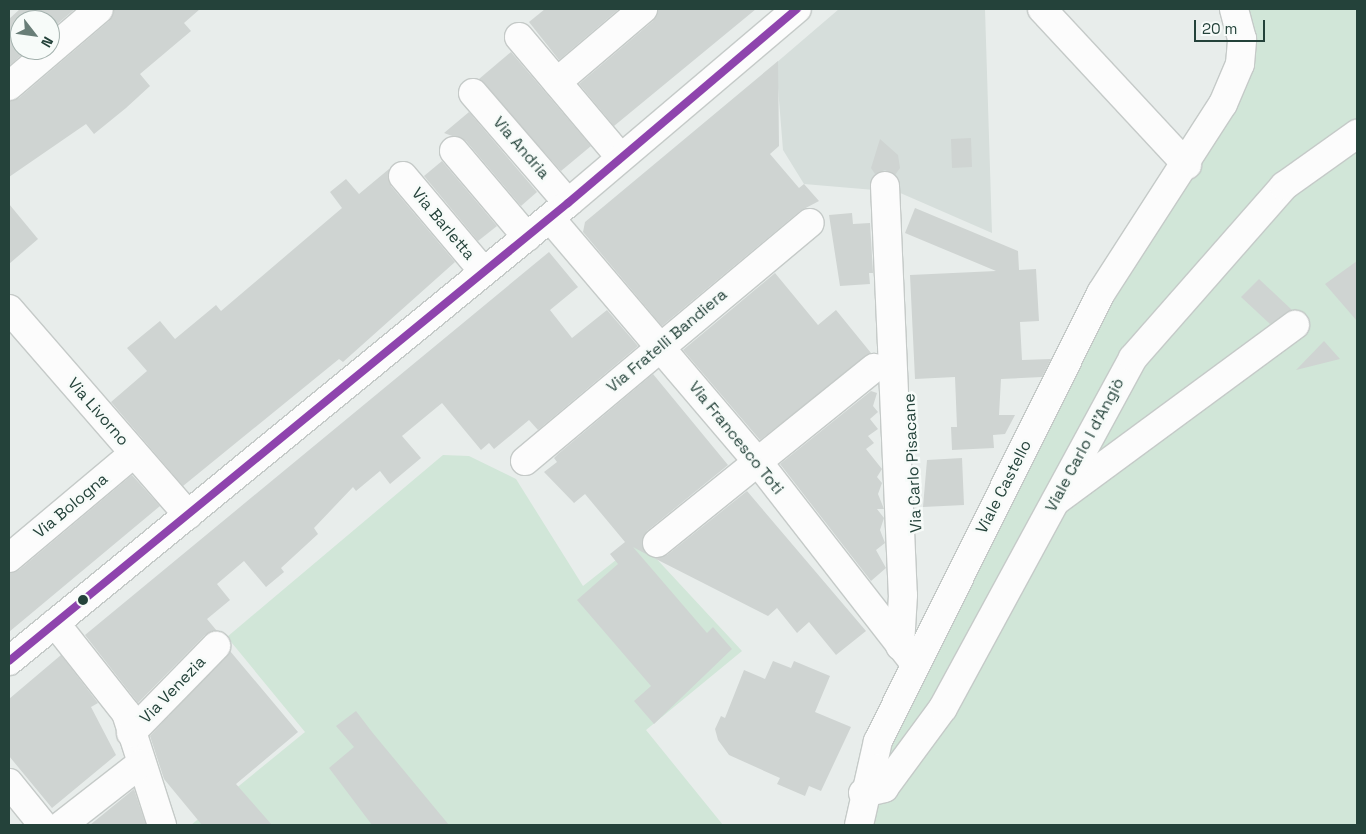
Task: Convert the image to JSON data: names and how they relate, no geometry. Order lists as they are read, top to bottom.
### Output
{
  "streets": {
    "street": [
      "Via Andria",
      "Via Barletta",
      "Via Fratelli Bandiera",
      "Via Livorno",
      "Via Francesco Toti",
      "Viale Carlo I d'Angiò",
      "Via Carlo Pisacane",
      "Viale Castello",
      "Via Bologna",
      "Via Venezia"
    ]
  },
  "crossings": [
    ["Via Andria", "Via Francesco Toti"],
    ["Via Fratelli Bandiera", "Via Francesco Toti"],
    ["Via Livorno", "Via Bologna"],
    ["Via Francesco Toti", "Via Carlo Pisacane"],
    ["Via Francesco Toti", "Viale Castello"],
    ["Viale Carlo I d'Angiò", "Viale Castello"],
    ["Via Carlo Pisacane", "Viale Castello"]
  ],
  "scale_bar": "20 m",
  "north": "bottom right"
}
